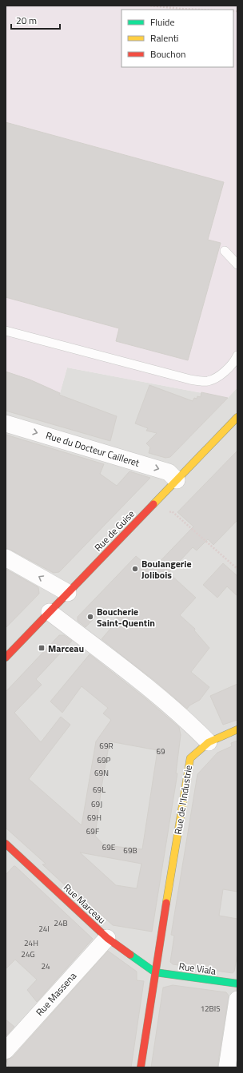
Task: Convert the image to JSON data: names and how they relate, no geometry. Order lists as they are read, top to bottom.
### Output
{
  "streets": {
    "street": [
      "Rue du Docteur Cailleret",
      "Rue de Guise",
      "Rue de l'Industrie",
      "Rue Marceau",
      "Rue Viala",
      "Rue Massena"
    ]
  },
  "crossings": [
    ["Rue du Docteur Cailleret", "Rue de Guise"],
    ["Rue de l'Industrie", "Rue Marceau"],
    ["Rue de l'Industrie", "Rue Viala"],
    ["Rue Marceau", "Rue Viala"],
    ["Rue Marceau", "Rue Massena"]
  ],
  "places": {
    "other": ["Boulangerie Jolibois", "Boucherie Saint-Quentin"],
    "transit": ["Marceau"]
  },
  "house_numbers": [
    "69R",
    "69",
    "69P",
    "69N",
    "69L",
    "69J",
    "69H",
    "69F",
    "69E",
    "69B",
    "24B",
    "24I",
    "24H",
    "24G",
    "24",
    "12BIS"
  ],
  "legend": ["Fluide", "Ralenti", "Bouchon"],
  "scale_bar": "20 m"
}
